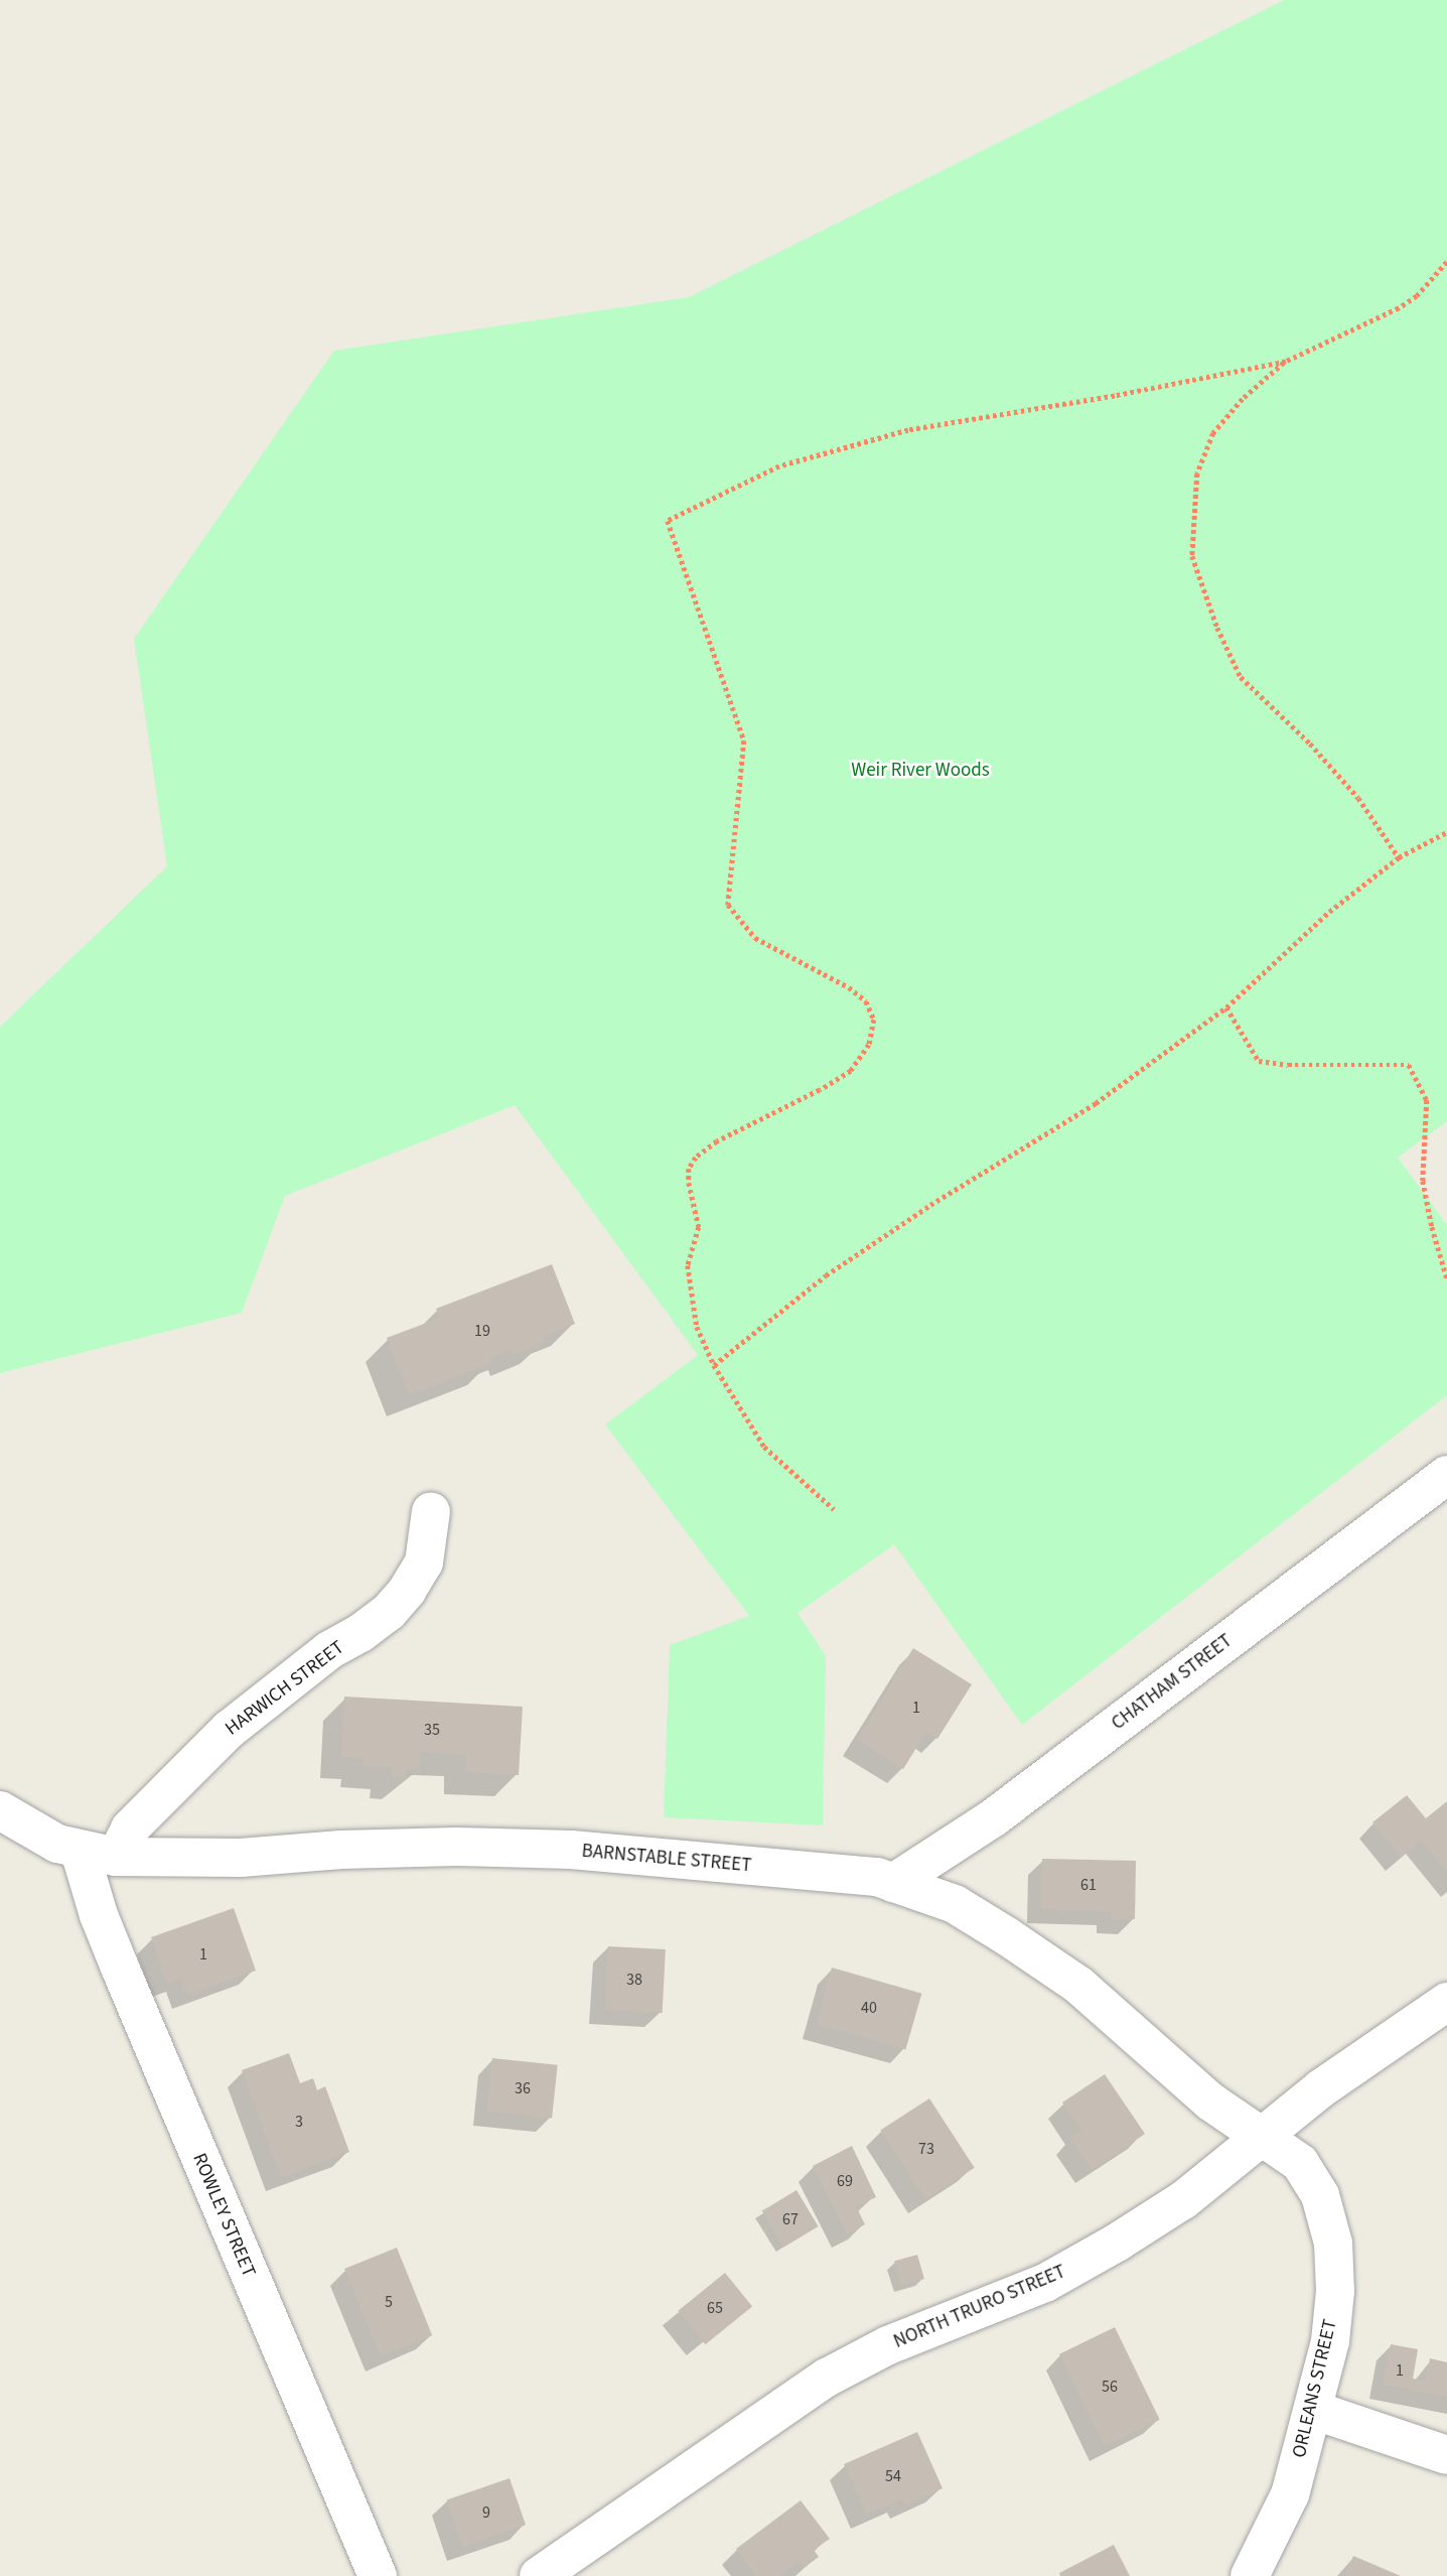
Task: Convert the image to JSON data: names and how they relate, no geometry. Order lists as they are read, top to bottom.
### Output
{
  "streets": {
    "street": [
      "CHATHAM STREET",
      "HARWICH STREET",
      "BARNSTABLE STREET",
      "ROWLEY STREET",
      "NORTH TRURO STREET",
      "ORLEANS STREET"
    ]
  },
  "crossings": [
    ["CHATHAM STREET", "BARNSTABLE STREET"],
    ["HARWICH STREET", "BARNSTABLE STREET"],
    ["HARWICH STREET", "ROWLEY STREET"],
    ["BARNSTABLE STREET", "ROWLEY STREET"],
    ["BARNSTABLE STREET", "NORTH TRURO STREET"],
    ["BARNSTABLE STREET", "ORLEANS STREET"],
    ["NORTH TRURO STREET", "ORLEANS STREET"]
  ],
  "parks": ["Weir River Woods"],
  "house_numbers": [
    "19",
    "1",
    "35",
    "61",
    "1",
    "38",
    "40",
    "36",
    "3",
    "73",
    "69",
    "67",
    "5",
    "65",
    "1",
    "56",
    "54",
    "9"
  ]
}
